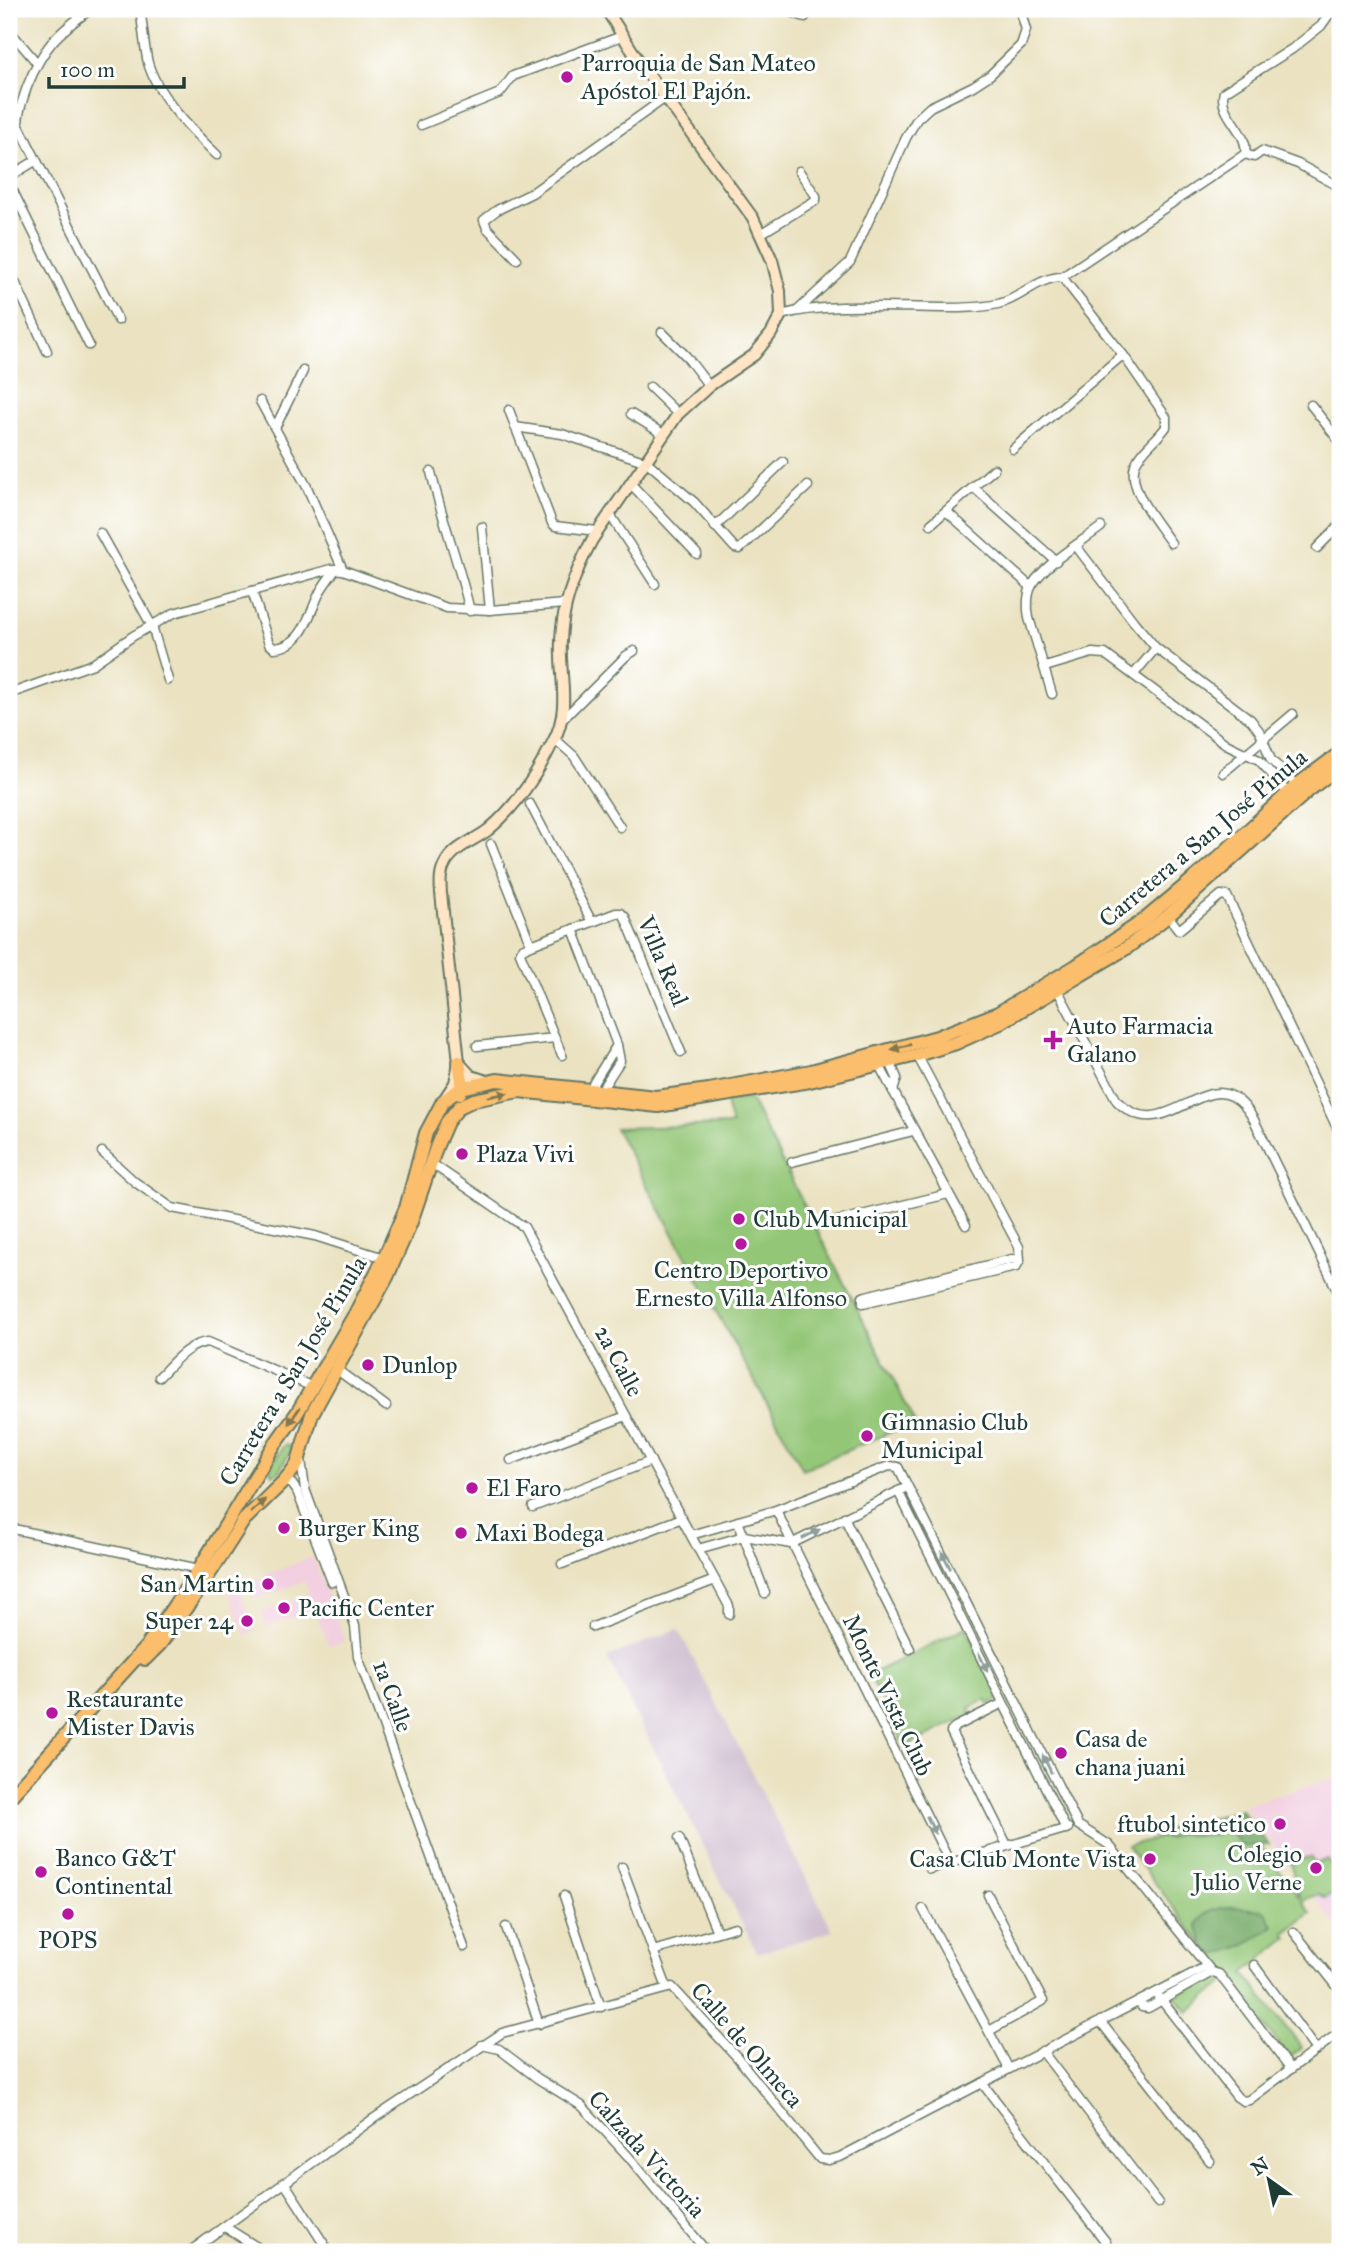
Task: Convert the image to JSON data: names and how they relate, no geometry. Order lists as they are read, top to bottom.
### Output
{
  "streets": {
    "main road": ["Carretera a San José Pinula"],
    "street": [
      "Villa Real",
      "2a Calle",
      "Monte Vista Club",
      "1a Calle",
      "Calle de Olmeca",
      "Calzada Victoria"
    ]
  },
  "crossings": [
    ["Carretera a San José Pinula", "2a Calle"],
    ["Carretera a San José Pinula", "1a Calle"],
    ["Calle de Olmeca", "Calzada Victoria"]
  ],
  "places": {
    "other": [
      "Parroquia de San Mateo Apóstol El Pajón.",
      "Plaza Vivi",
      "Club Municipal",
      "Centro Deportivo Ernesto Villa Alfonso",
      "Dunlop",
      "Gimnasio Club Municipal",
      "El Faro",
      "Burger King",
      "Maxi Bodega",
      "San Martin",
      "Pacific Center",
      "Super 24",
      "Restaurante Mister Davis",
      "Casa de chana juani",
      "ftubol sintetico",
      "Casa Club Monte Vista",
      "Colegio Julio Verne",
      "Banco G&T Continental",
      "POPS"
    ],
    "health": ["Auto Farmacia Galano"]
  },
  "scale_bar": "100 m",
  "north": "top left"
}
